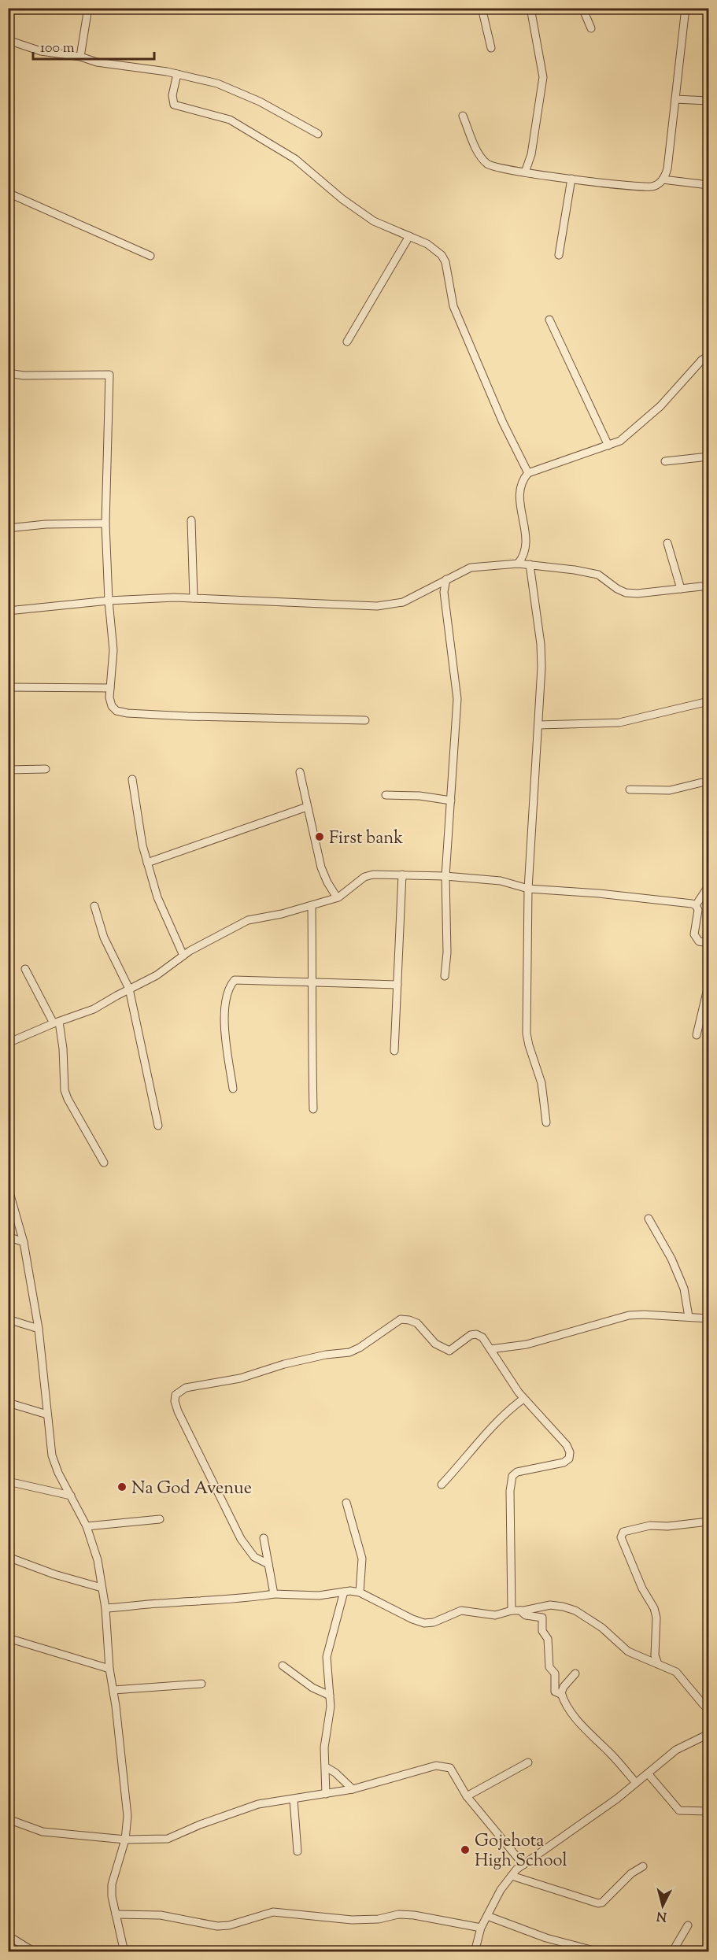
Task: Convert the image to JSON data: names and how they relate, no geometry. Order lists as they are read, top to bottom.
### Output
{
  "places": ["First bank", "Na God Avenue", "Gojehota High School"],
  "scale_bar": "100 m",
  "north": "bottom"
}
